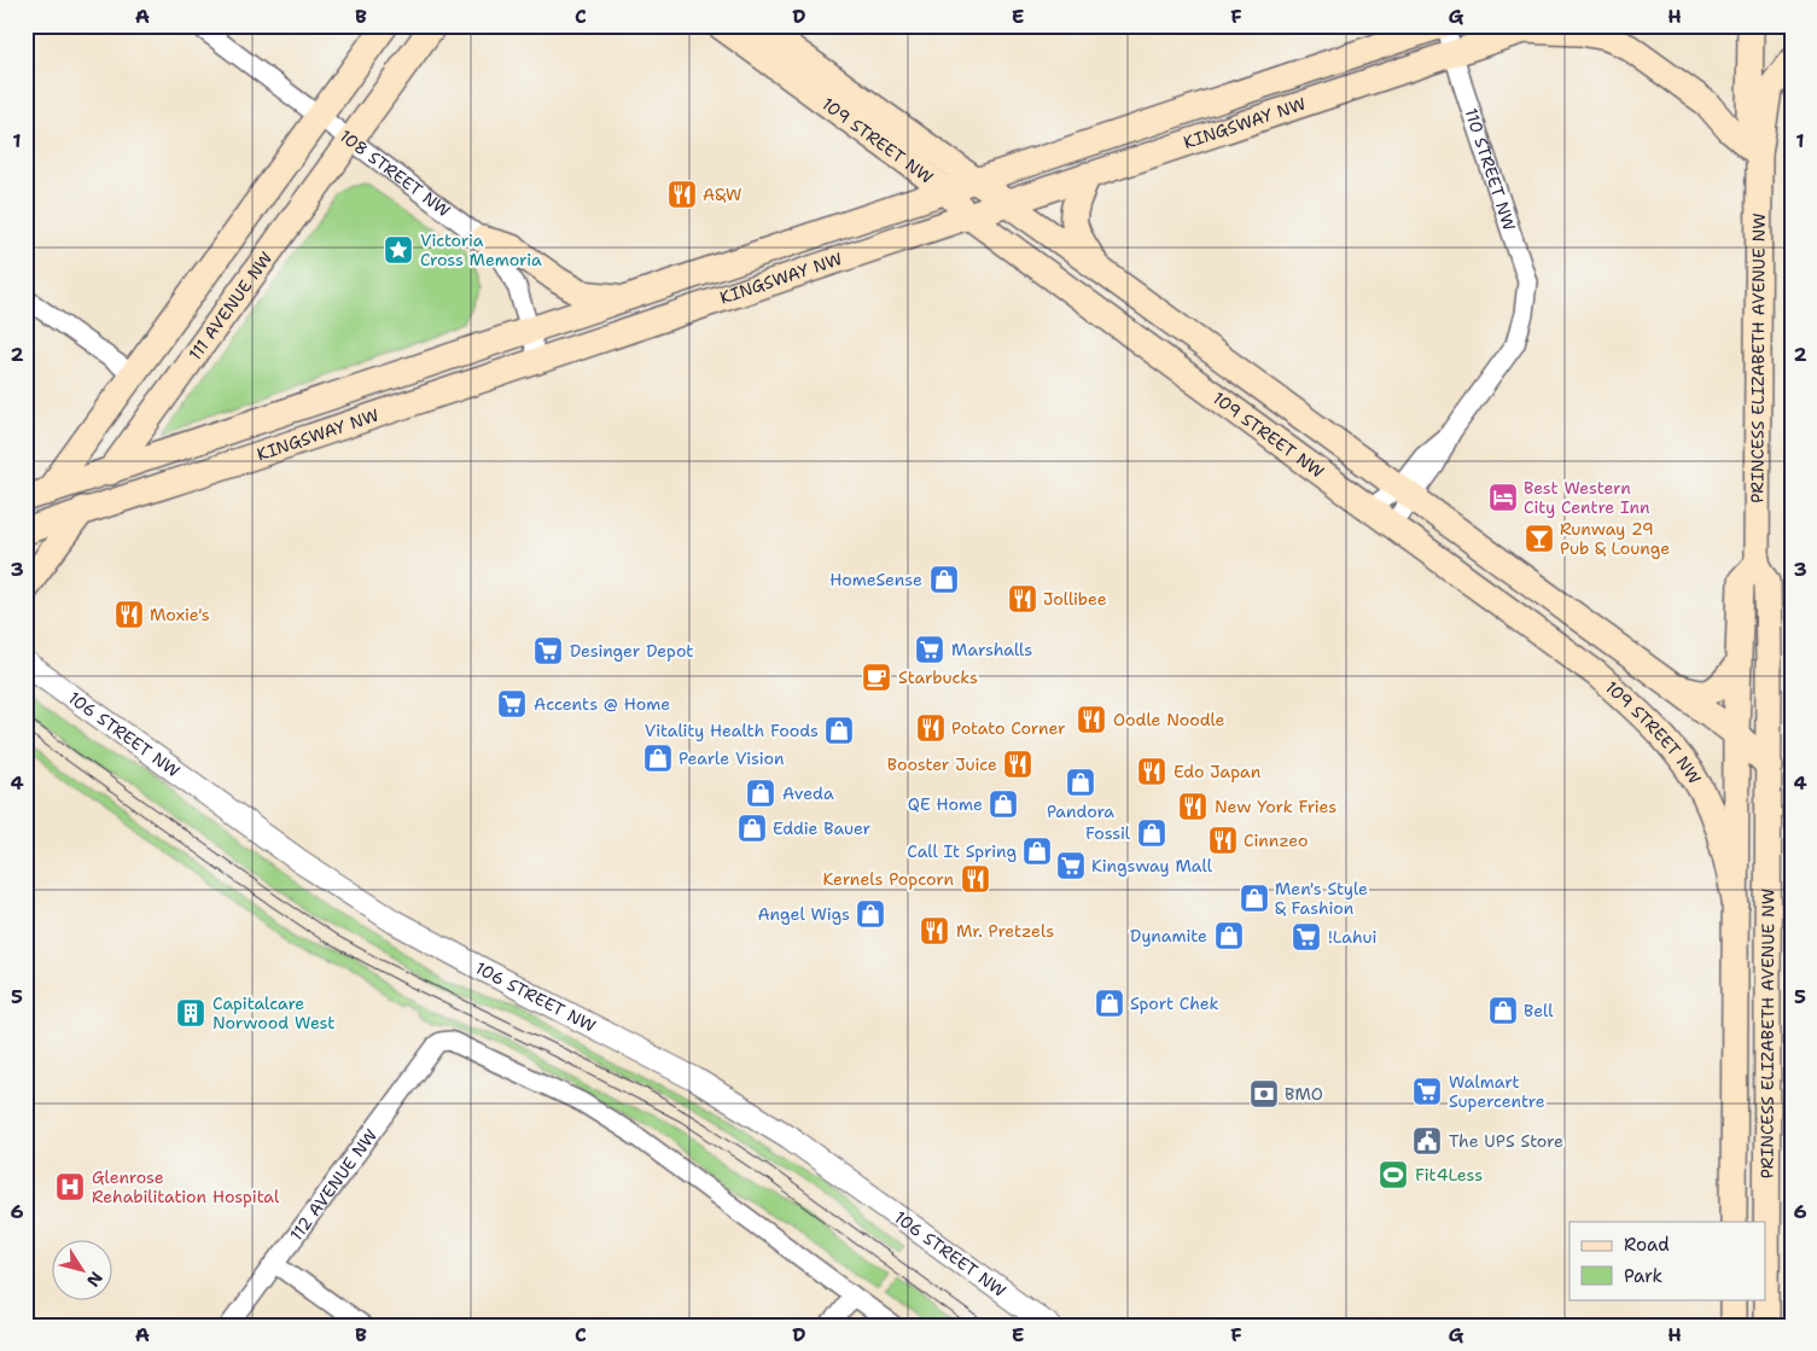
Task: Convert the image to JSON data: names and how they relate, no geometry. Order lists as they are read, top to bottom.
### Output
{
  "streets": {
    "main road": [
      "KINGSWAY NW",
      "109 STREET NW",
      "111 AVENUE NW",
      "PRINCESS ELIZABETH AVENUE NW"
    ],
    "street": [
      "110 STREET NW",
      "108 STREET NW",
      "106 STREET NW",
      "112 AVENUE NW"
    ]
  },
  "crossings": [
    ["KINGSWAY NW", "109 STREET NW"],
    ["KINGSWAY NW", "110 STREET NW"],
    ["KINGSWAY NW", "108 STREET NW"],
    ["KINGSWAY NW", "111 AVENUE NW"],
    ["109 STREET NW", "110 STREET NW"],
    ["109 STREET NW", "PRINCESS ELIZABETH AVENUE NW"],
    ["108 STREET NW", "111 AVENUE NW"]
  ],
  "places": {
    "restaurant": [
      "A&W",
      "Jollibee",
      "Moxie's",
      "Oodle Noodle",
      "Potato Corner",
      "Booster Juice",
      "Edo Japan",
      "New York Fries",
      "Cinnzeo",
      "Kernels Popcorn",
      "Mr. Pretzels"
    ],
    "place": ["Victoria Cross Memoria"],
    "hotel": ["Best Western City Centre Inn"],
    "bar": ["Runway 29 Pub & Lounge"],
    "shop": [
      "HomeSense",
      "Vitality Health Foods",
      "Pearle Vision",
      "Pandora",
      "Aveda",
      "QE Home",
      "Eddie Bauer",
      "Fossil",
      "Call It Spring",
      "Men's Style & Fashion",
      "Angel Wigs",
      "Dynamite",
      "Sport Chek",
      "Bell"
    ],
    "supermarket": [
      "Marshalls",
      "Desinger Depot",
      "Accents @ Home",
      "Kingsway Mall",
      "!Lahui",
      "Walmart Supercentre"
    ],
    "cafe": ["Starbucks"],
    "building": ["Capitalcare Norwood West"],
    "bank": ["BMO"],
    "public building": ["The UPS Store"],
    "sports": ["Fit4Less"],
    "hospital": ["Glenrose Rehabilitation Hospital"]
  },
  "legend": ["Road", "Park"],
  "north": "bottom right",
  "grid": {
    "columns": [
      "A",
      "B",
      "C",
      "D",
      "E",
      "F",
      "G",
      "H"
    ],
    "rows": [
      "1",
      "2",
      "3",
      "4",
      "5",
      "6"
    ]
  }
}
